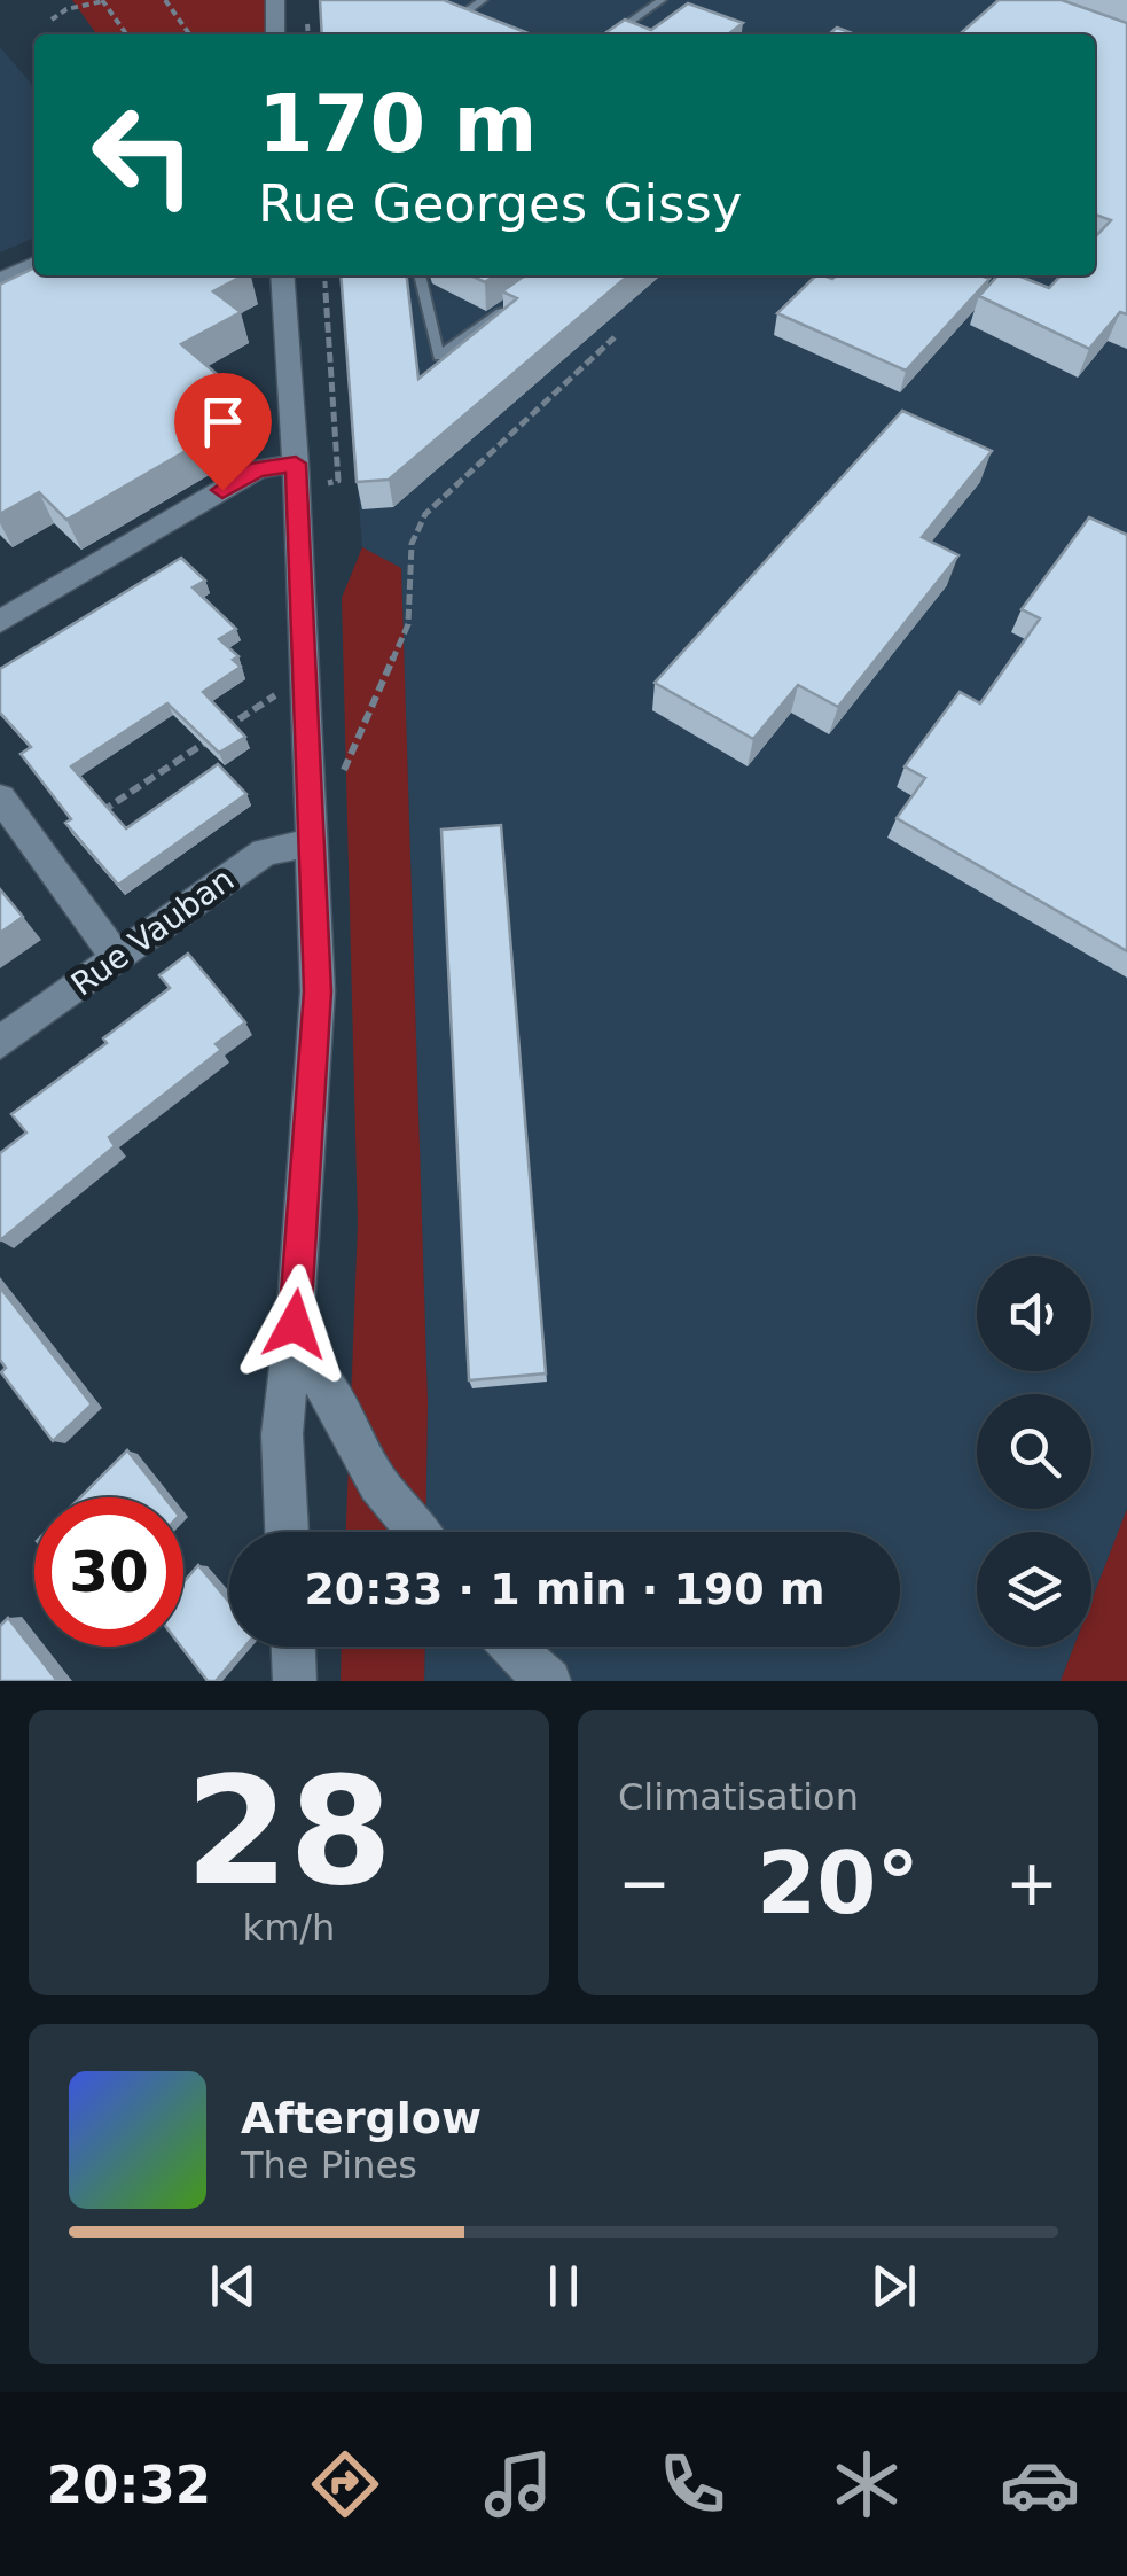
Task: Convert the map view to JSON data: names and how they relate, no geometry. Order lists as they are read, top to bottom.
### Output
{
  "streets": {
    "street": ["Rue Vauban"]
  },
  "page": {
    "turn": ["170 m", "Rue Georges Gissy"],
    "limit": "30",
    "trip": "20:33 · 1 min · 190 m",
    "tile": [
      ["28", "km/h"],
      "Climatisation"
    ],
    "heat": ["−", "20°", "+"],
    "song": ["Afterglow", "The Pines"],
    "tabs": "20:32"
  }
}
